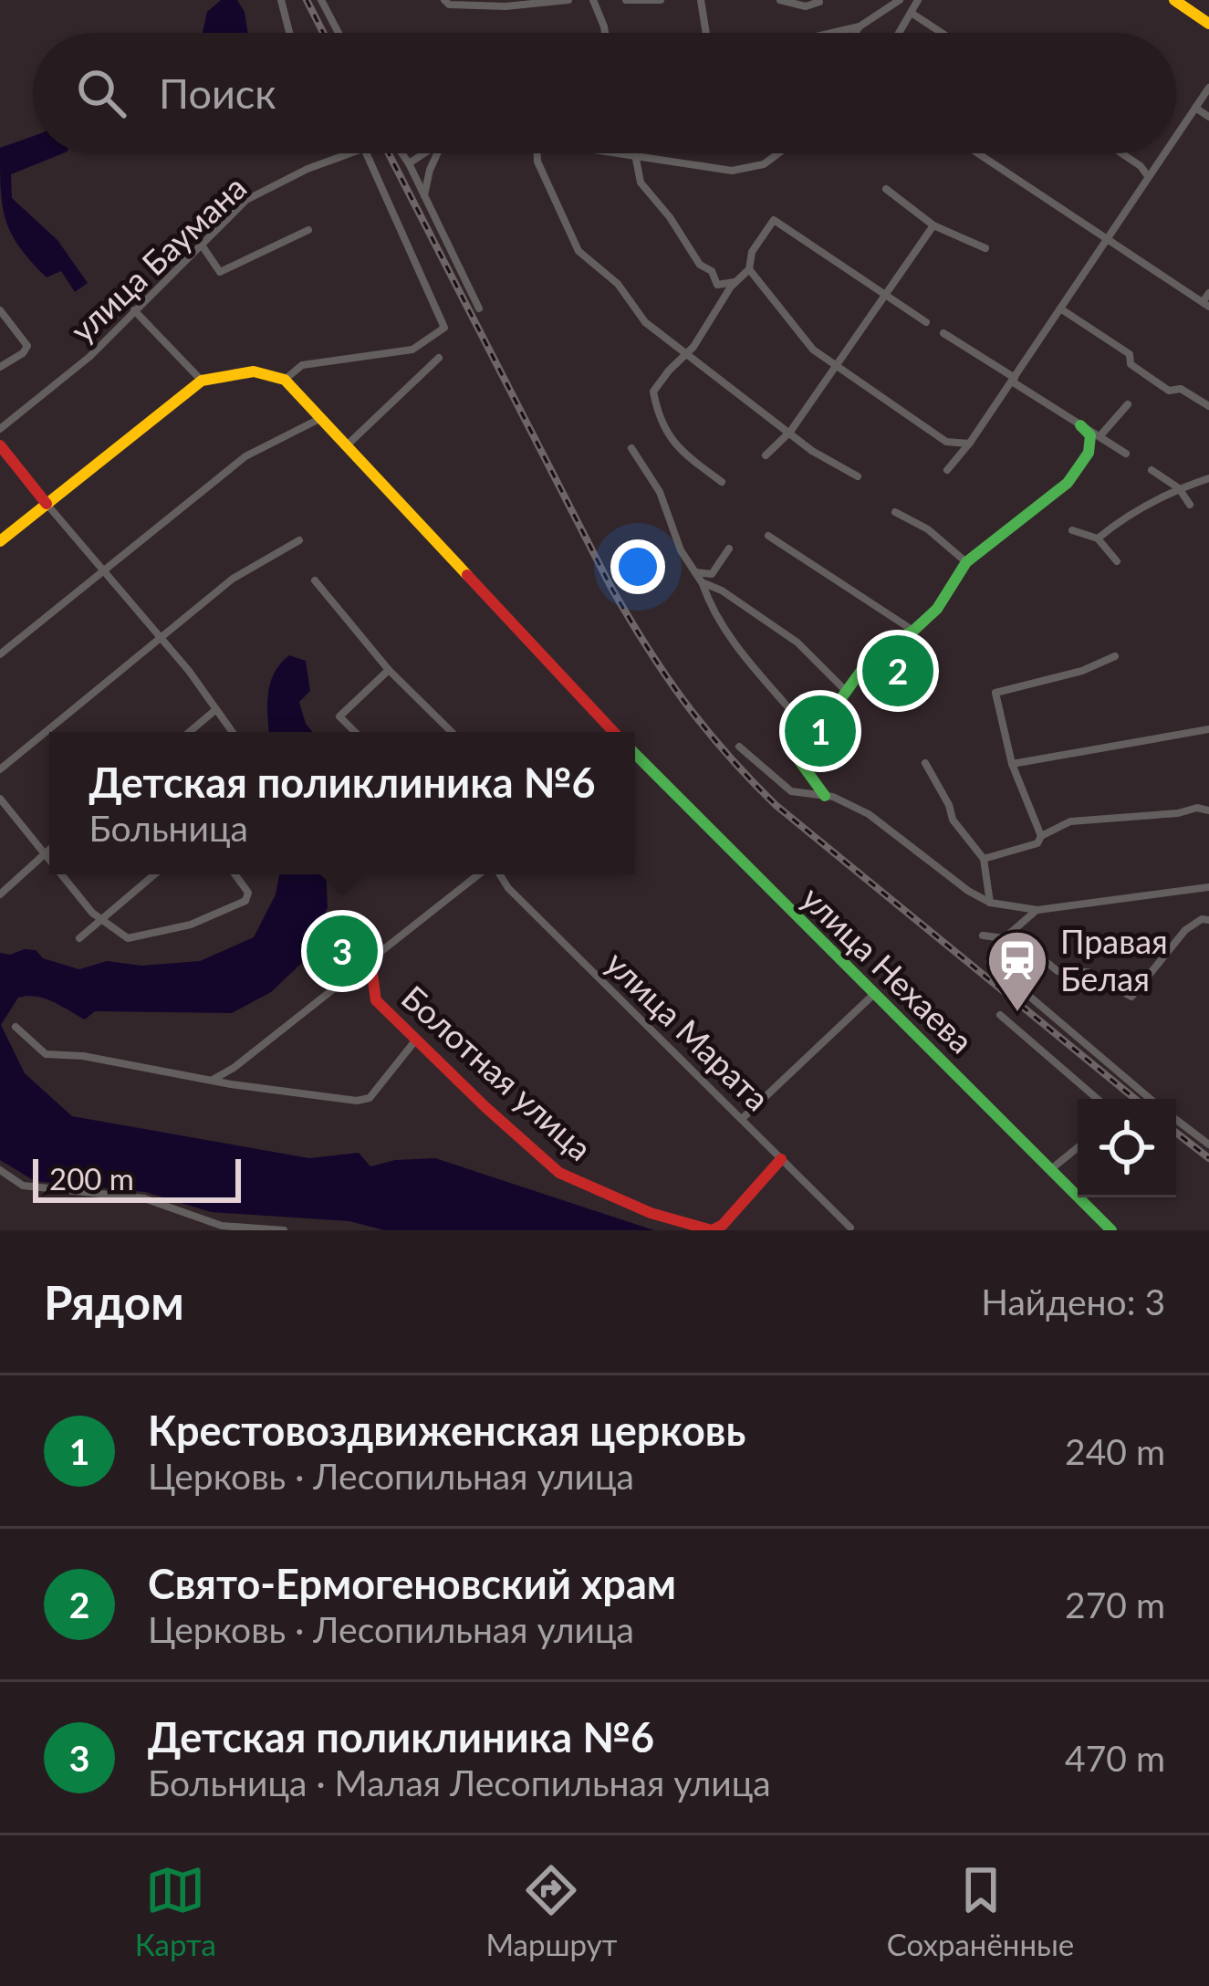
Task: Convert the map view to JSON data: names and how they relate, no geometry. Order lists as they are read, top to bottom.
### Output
{
  "streets": {
    "street": [
      "улица Баумана",
      "улица Нехаева",
      "улица Марата",
      "Болотная улица"
    ]
  },
  "crossings": [
    ["улица Марата", "Болотная улица"]
  ],
  "places": {
    "station": ["Правая Белая"]
  },
  "scale_bar": "200 m",
  "page": {
    "search": "Поиск",
    "pins": ["2", "1", "3"],
    "popup": ["Детская поликлиника №6", "Больница"],
    "scale": "200 m",
    "heading": ["Рядом", "Найдено: 3"],
    "list": [
      {
        "mark": "1",
        "name": "Крестовоздвиженская церковь",
        "note": "Церковь · Лесопильная улица",
        "value": "240 m"
      },
      {
        "mark": "2",
        "name": "Свято-Ермогеновский храм",
        "note": "Церковь · Лесопильная улица",
        "value": "270 m"
      },
      {
        "mark": "3",
        "name": "Детская поликлиника №6",
        "note": "Больница · Малая Лесопильная улица",
        "value": "470 m"
      }
    ],
    "nav": ["Карта", "Маршрут", "Сохранённые"]
  }
}
